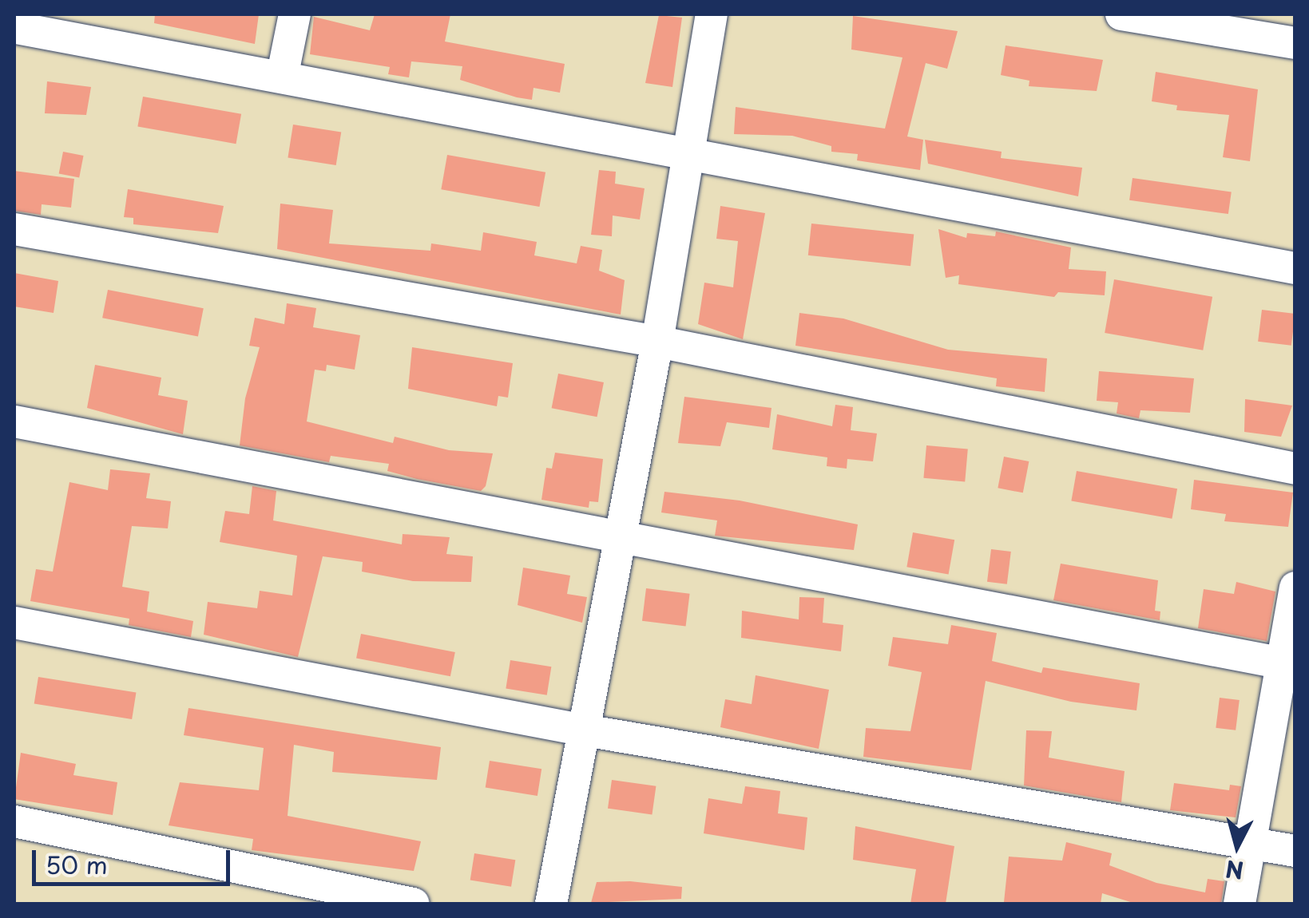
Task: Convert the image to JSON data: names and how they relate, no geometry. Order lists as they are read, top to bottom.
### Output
{
  "scale_bar": "50 m",
  "north": "bottom"
}
